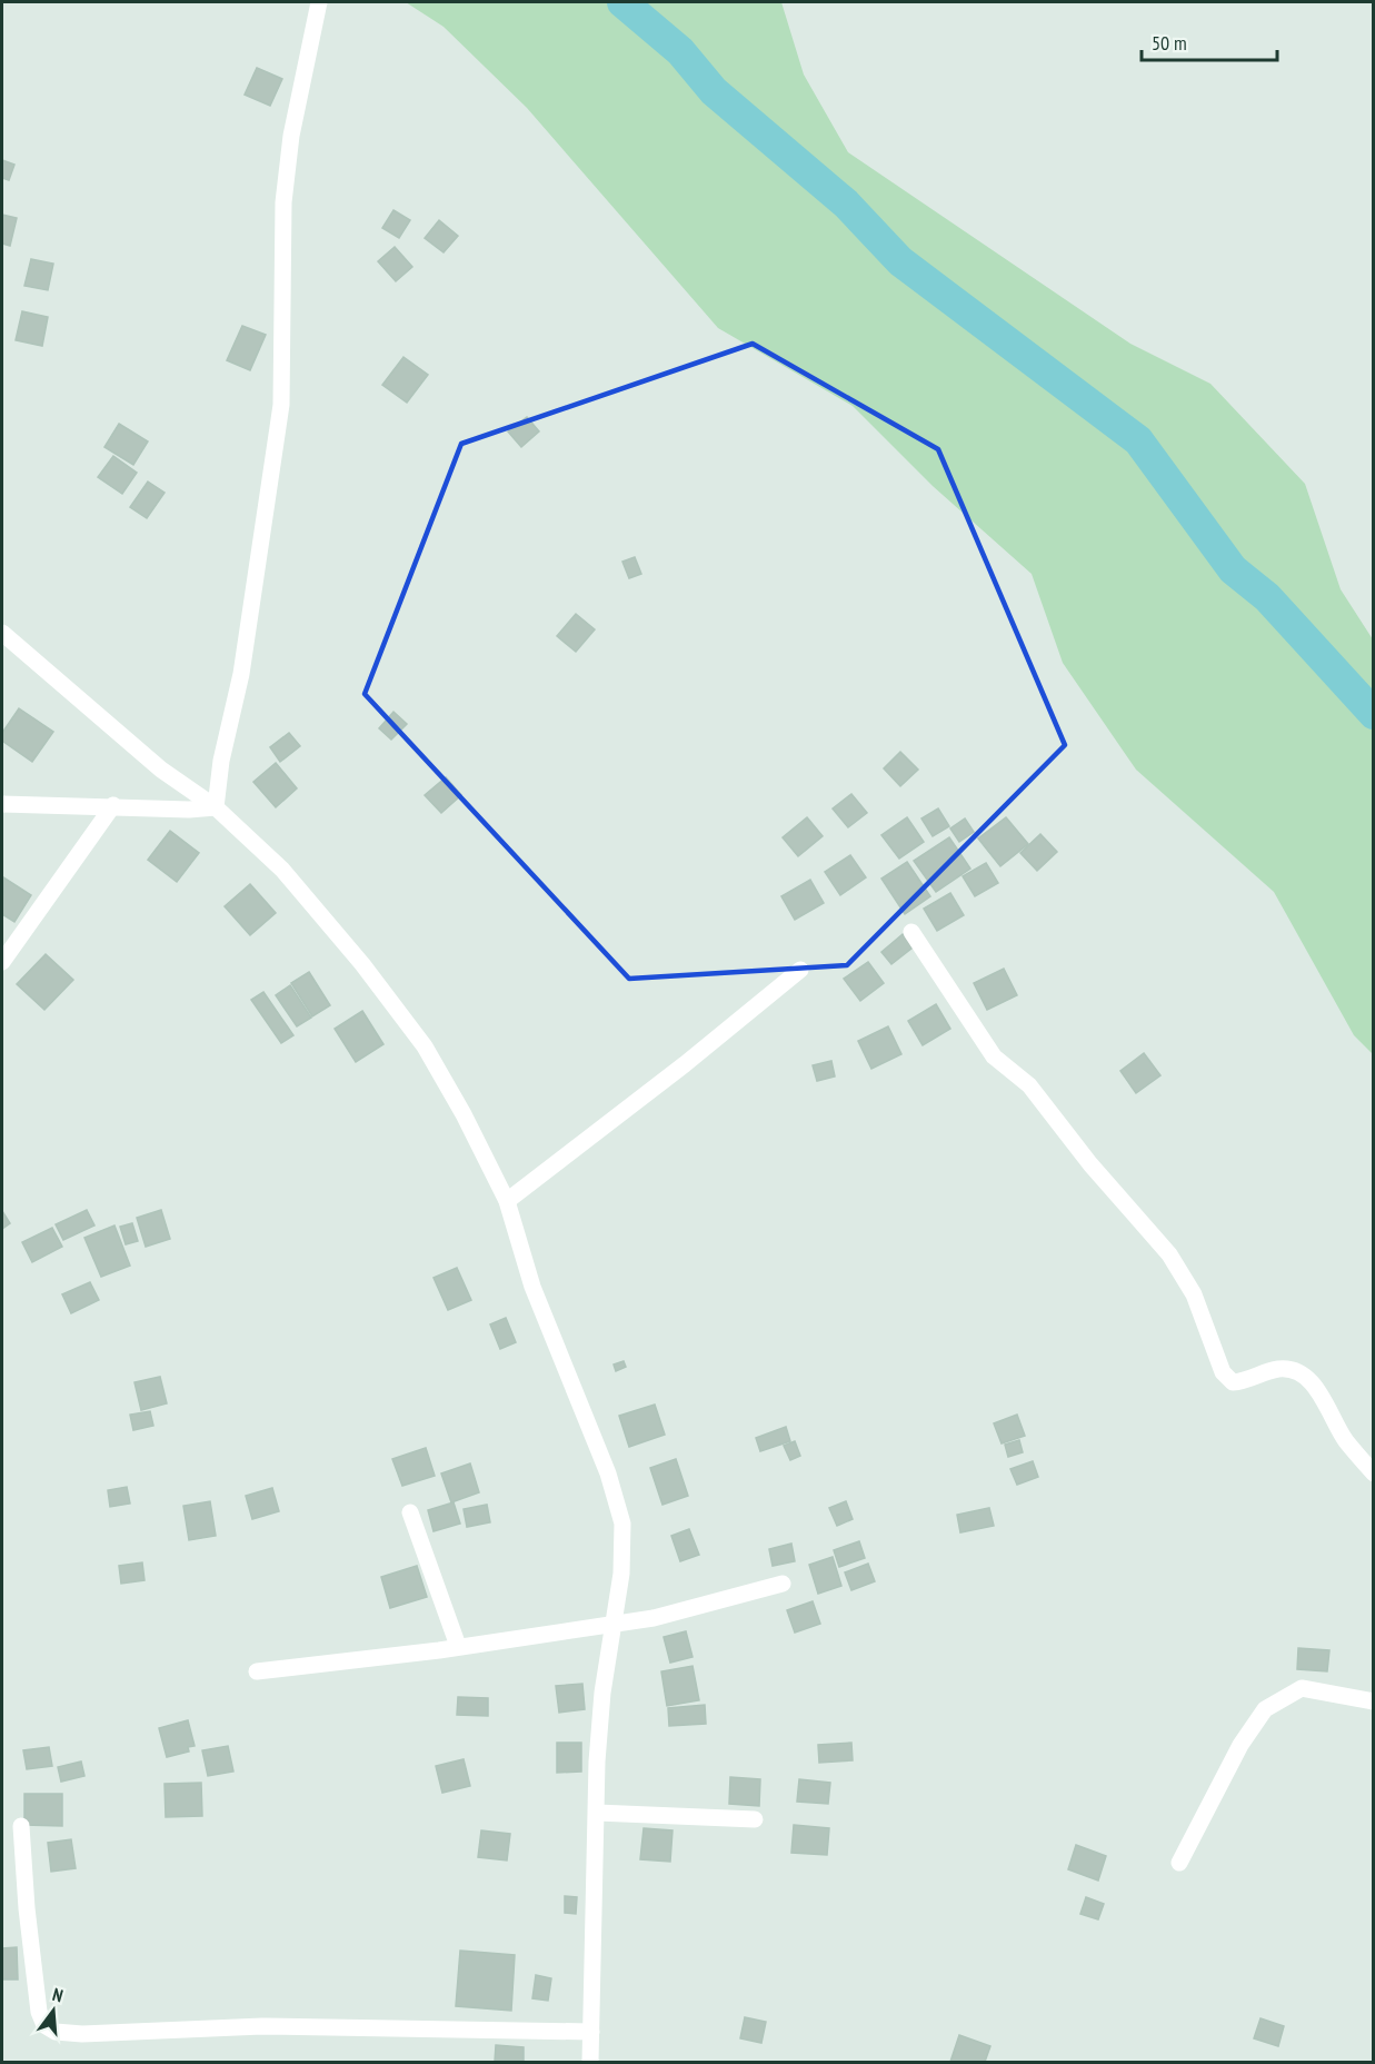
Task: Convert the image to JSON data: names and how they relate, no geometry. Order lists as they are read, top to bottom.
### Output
{
  "scale_bar": "50 m",
  "north": "top"
}
